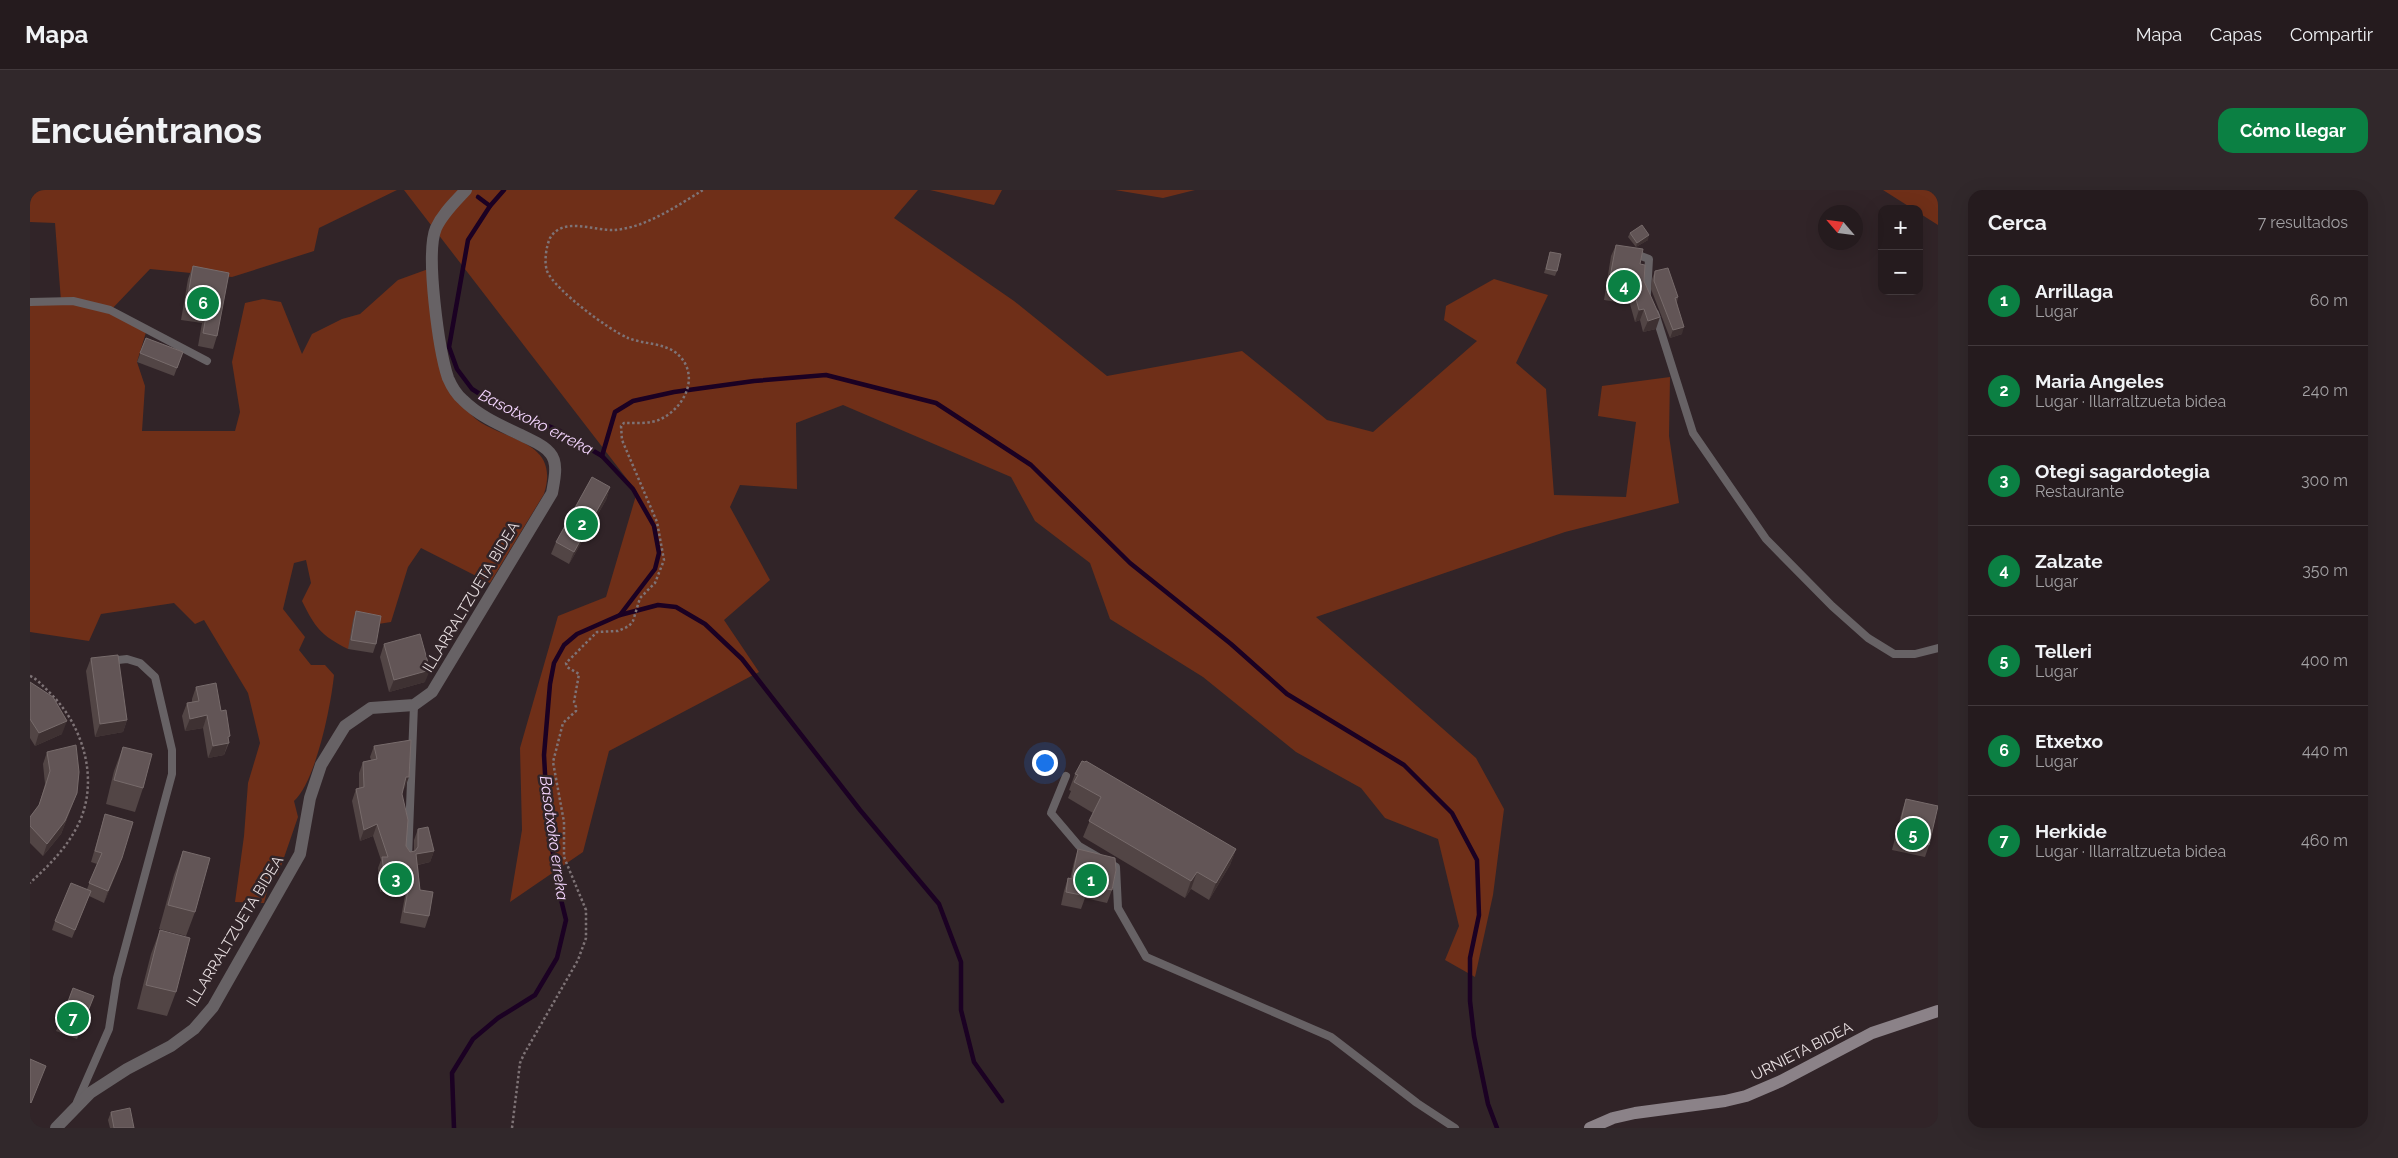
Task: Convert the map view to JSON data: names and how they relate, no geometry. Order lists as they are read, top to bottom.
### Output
{
  "streets": {
    "street": ["ILLARRALTZUETA BIDEA", "URNIETA BIDEA"]
  },
  "water": ["Basotxoko erreka"],
  "north": "top left",
  "page": {
    "header": "Mapa",
    "nav": ["Mapa", "Capas", "Compartir"],
    "buttons": "Cómo llegar",
    "title": "Encuéntranos",
    "heading": ["Cerca", "7 resultados"],
    "map_buttons": ["+", "−"],
    "list": [
      {
        "mark": "1",
        "name": "Arrillaga",
        "note": "Lugar",
        "value": "60 m"
      },
      {
        "mark": "2",
        "name": "Maria Angeles",
        "note": "Lugar · Illarraltzueta bidea",
        "value": "240 m"
      },
      {
        "mark": "3",
        "name": "Otegi sagardotegia",
        "note": "Restaurante",
        "value": "300 m"
      },
      {
        "mark": "4",
        "name": "Zalzate",
        "note": "Lugar",
        "value": "350 m"
      },
      {
        "mark": "5",
        "name": "Telleri",
        "note": "Lugar",
        "value": "400 m"
      },
      {
        "mark": "6",
        "name": "Etxetxo",
        "note": "Lugar",
        "value": "440 m"
      },
      {
        "mark": "7",
        "name": "Herkide",
        "note": "Lugar · Illarraltzueta bidea",
        "value": "460 m"
      }
    ],
    "pins": [
      "4",
      "6",
      "2",
      "5",
      "3",
      "1",
      "7"
    ]
  }
}
